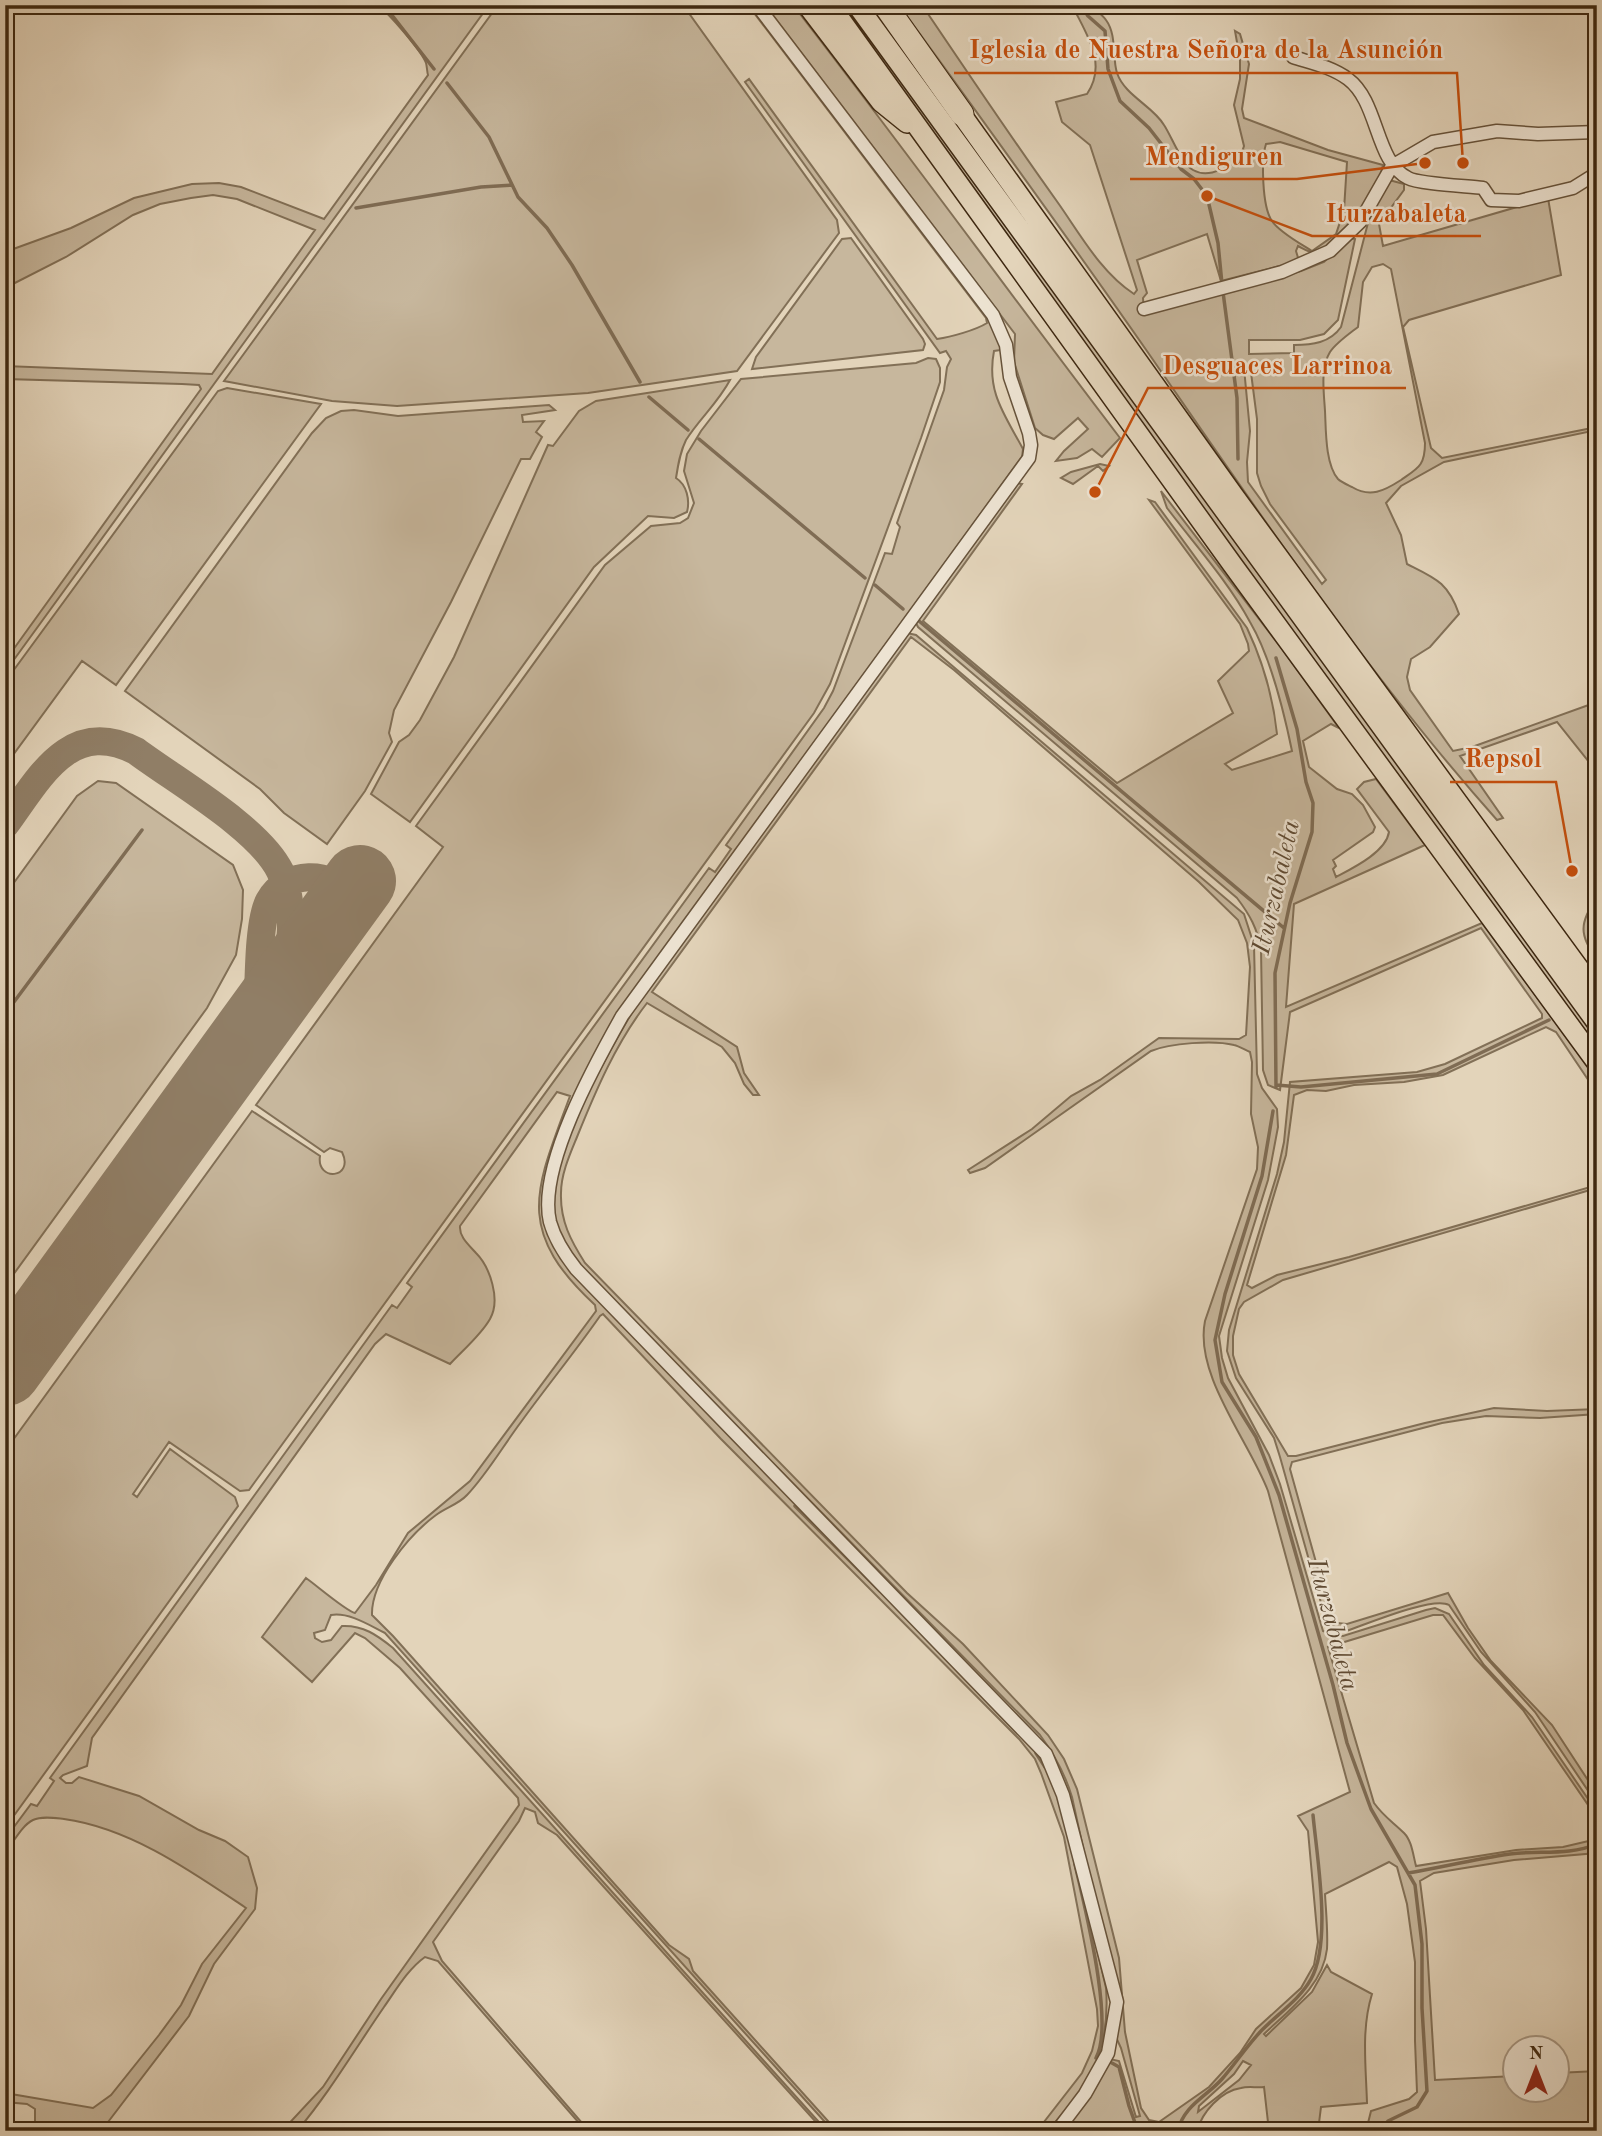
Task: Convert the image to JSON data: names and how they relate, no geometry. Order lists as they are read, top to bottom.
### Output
{
  "water": ["Iturzabaleta"],
  "places": [
    "Mendiguren",
    "Iglesia de Nuestra Señora de la Asunción",
    "Iturzabaleta",
    "Desguaces Larrinoa",
    "Repsol"
  ],
  "north": "top"
}
